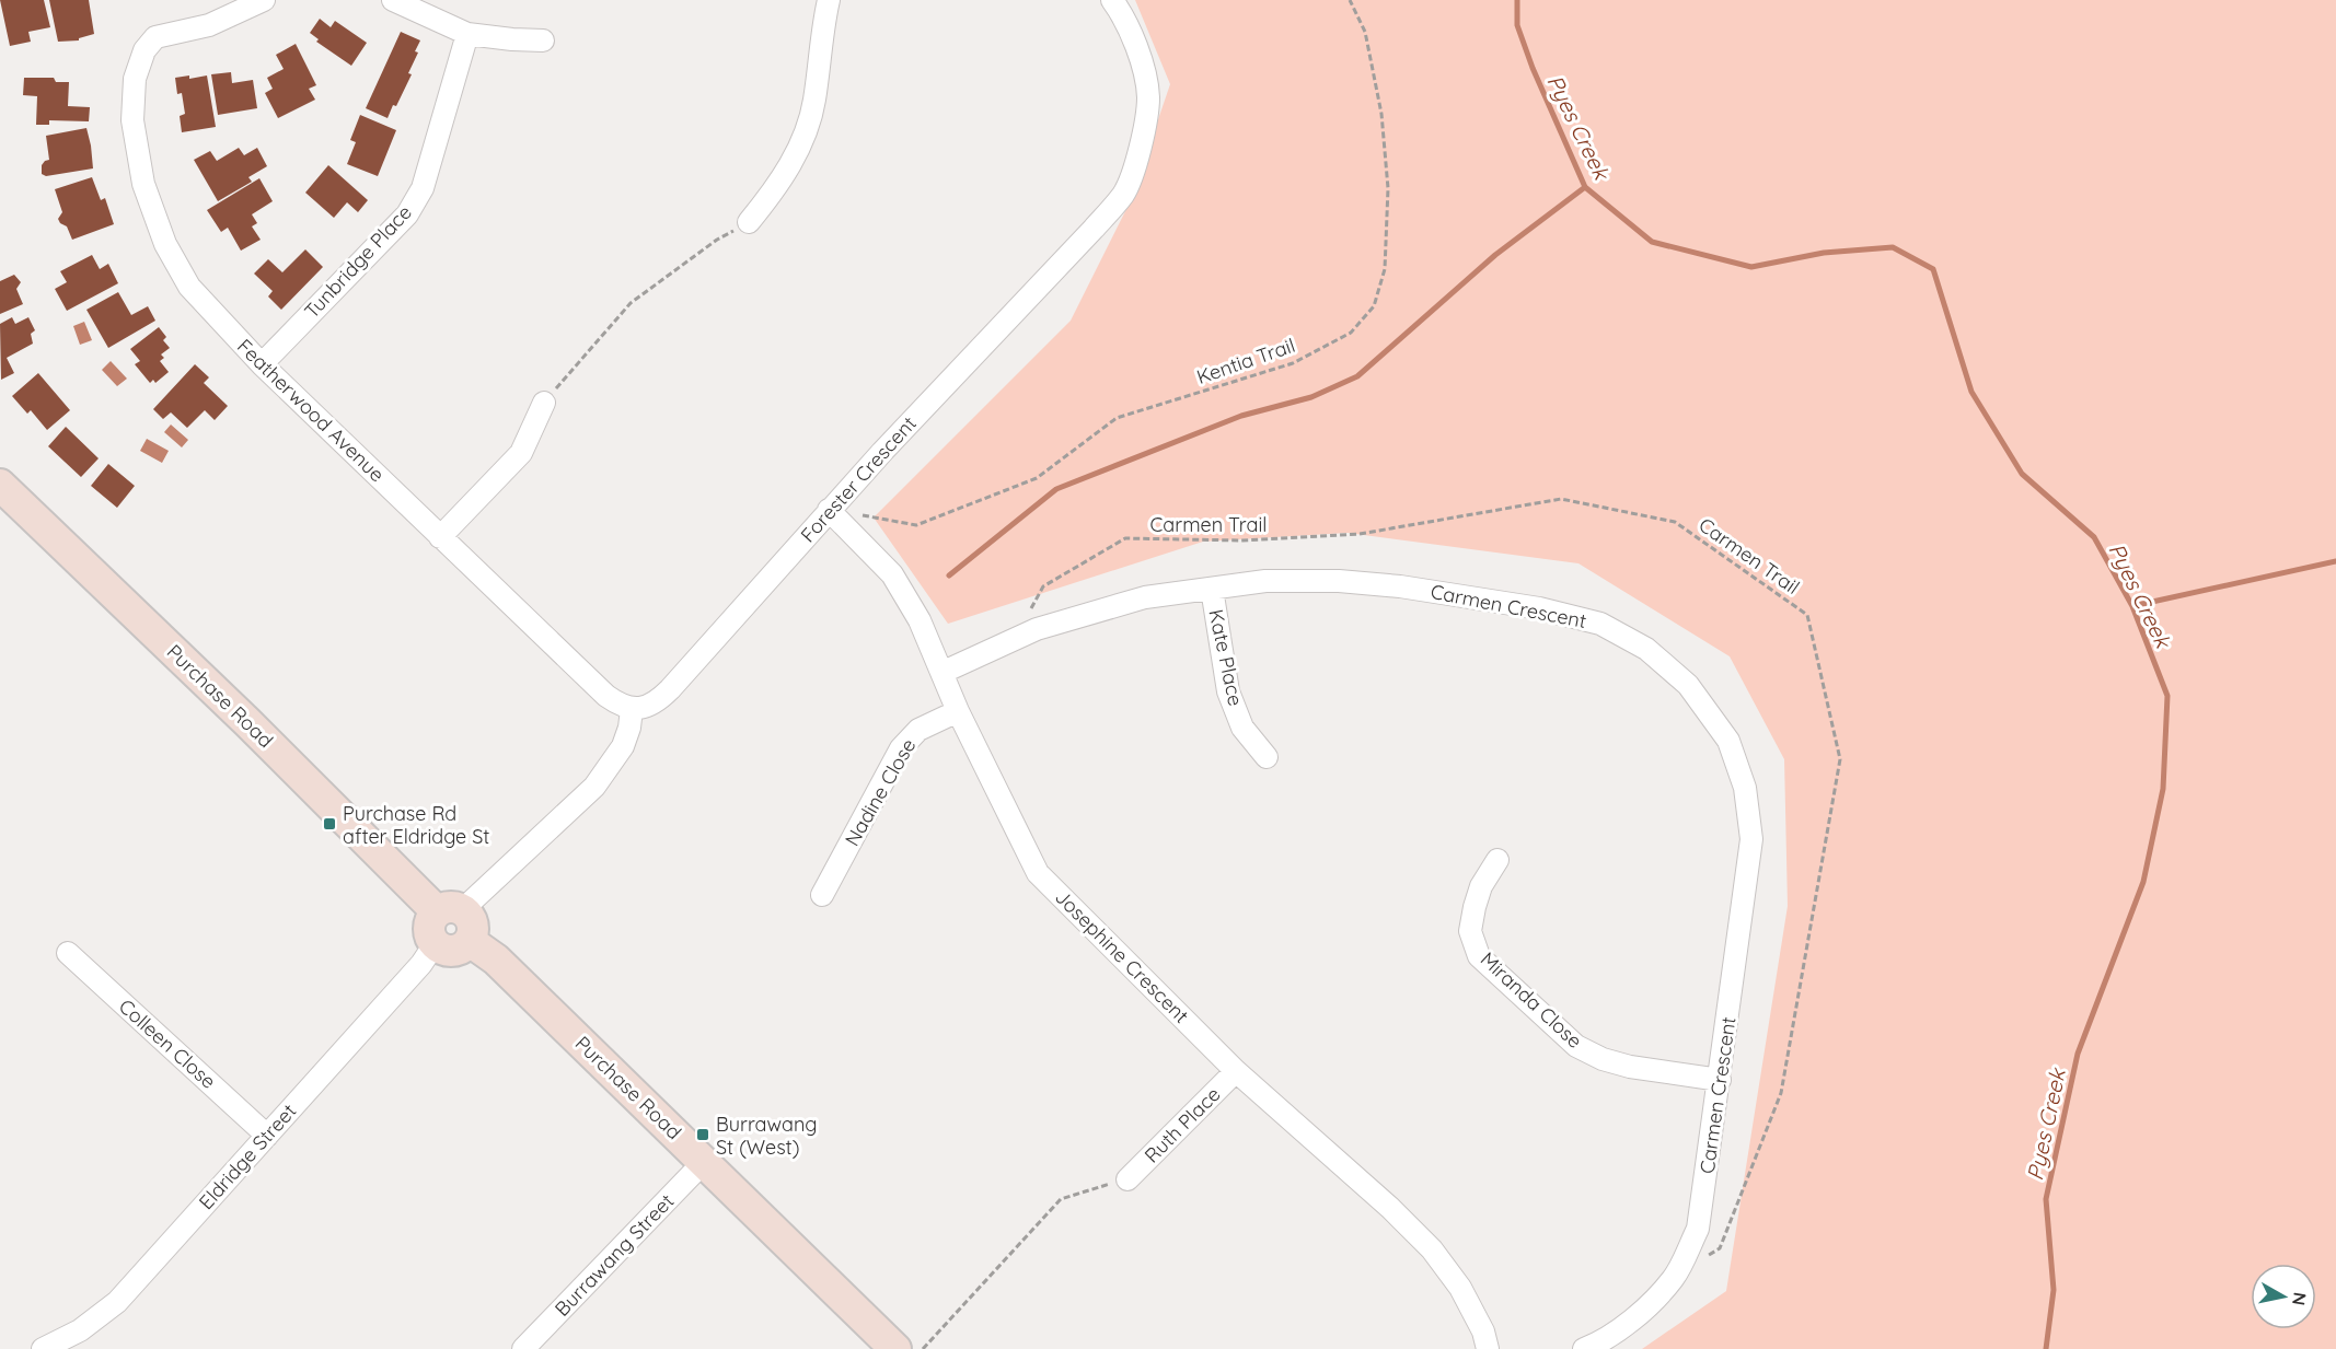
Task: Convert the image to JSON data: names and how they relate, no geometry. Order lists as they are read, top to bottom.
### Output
{
  "streets": {
    "main road": ["Purchase Road"],
    "street": [
      "Tunbridge Place",
      "Featherwood Avenue",
      "Forester Crescent",
      "Carmen Crescent",
      "Kate Place",
      "Nadine Close",
      "Josephine Crescent",
      "Miranda Close",
      "Colleen Close",
      "Ruth Place",
      "Eldridge Street",
      "Burrawang Street"
    ],
    "path": ["Kentia Trail", "Carmen Trail"]
  },
  "crossings": [
    ["Tunbridge Place", "Featherwood Avenue"],
    ["Kentia Trail", "Forester Crescent"],
    ["Kentia Trail", "Josephine Crescent"],
    ["Featherwood Avenue", "Forester Crescent"],
    ["Forester Crescent", "Josephine Crescent"],
    ["Carmen Trail", "Carmen Crescent"],
    ["Carmen Crescent", "Kate Place"],
    ["Carmen Crescent", "Josephine Crescent"],
    ["Carmen Crescent", "Miranda Close"],
    ["Purchase Road", "Eldridge Street"],
    ["Purchase Road", "Burrawang Street"],
    ["Nadine Close", "Josephine Crescent"],
    ["Josephine Crescent", "Ruth Place"],
    ["Colleen Close", "Eldridge Street"]
  ],
  "water": ["Pyes Creek"],
  "places": {
    "transit": ["Purchase Rd after Eldridge St", "Burrawang St (West)"]
  },
  "north": "right"
}
